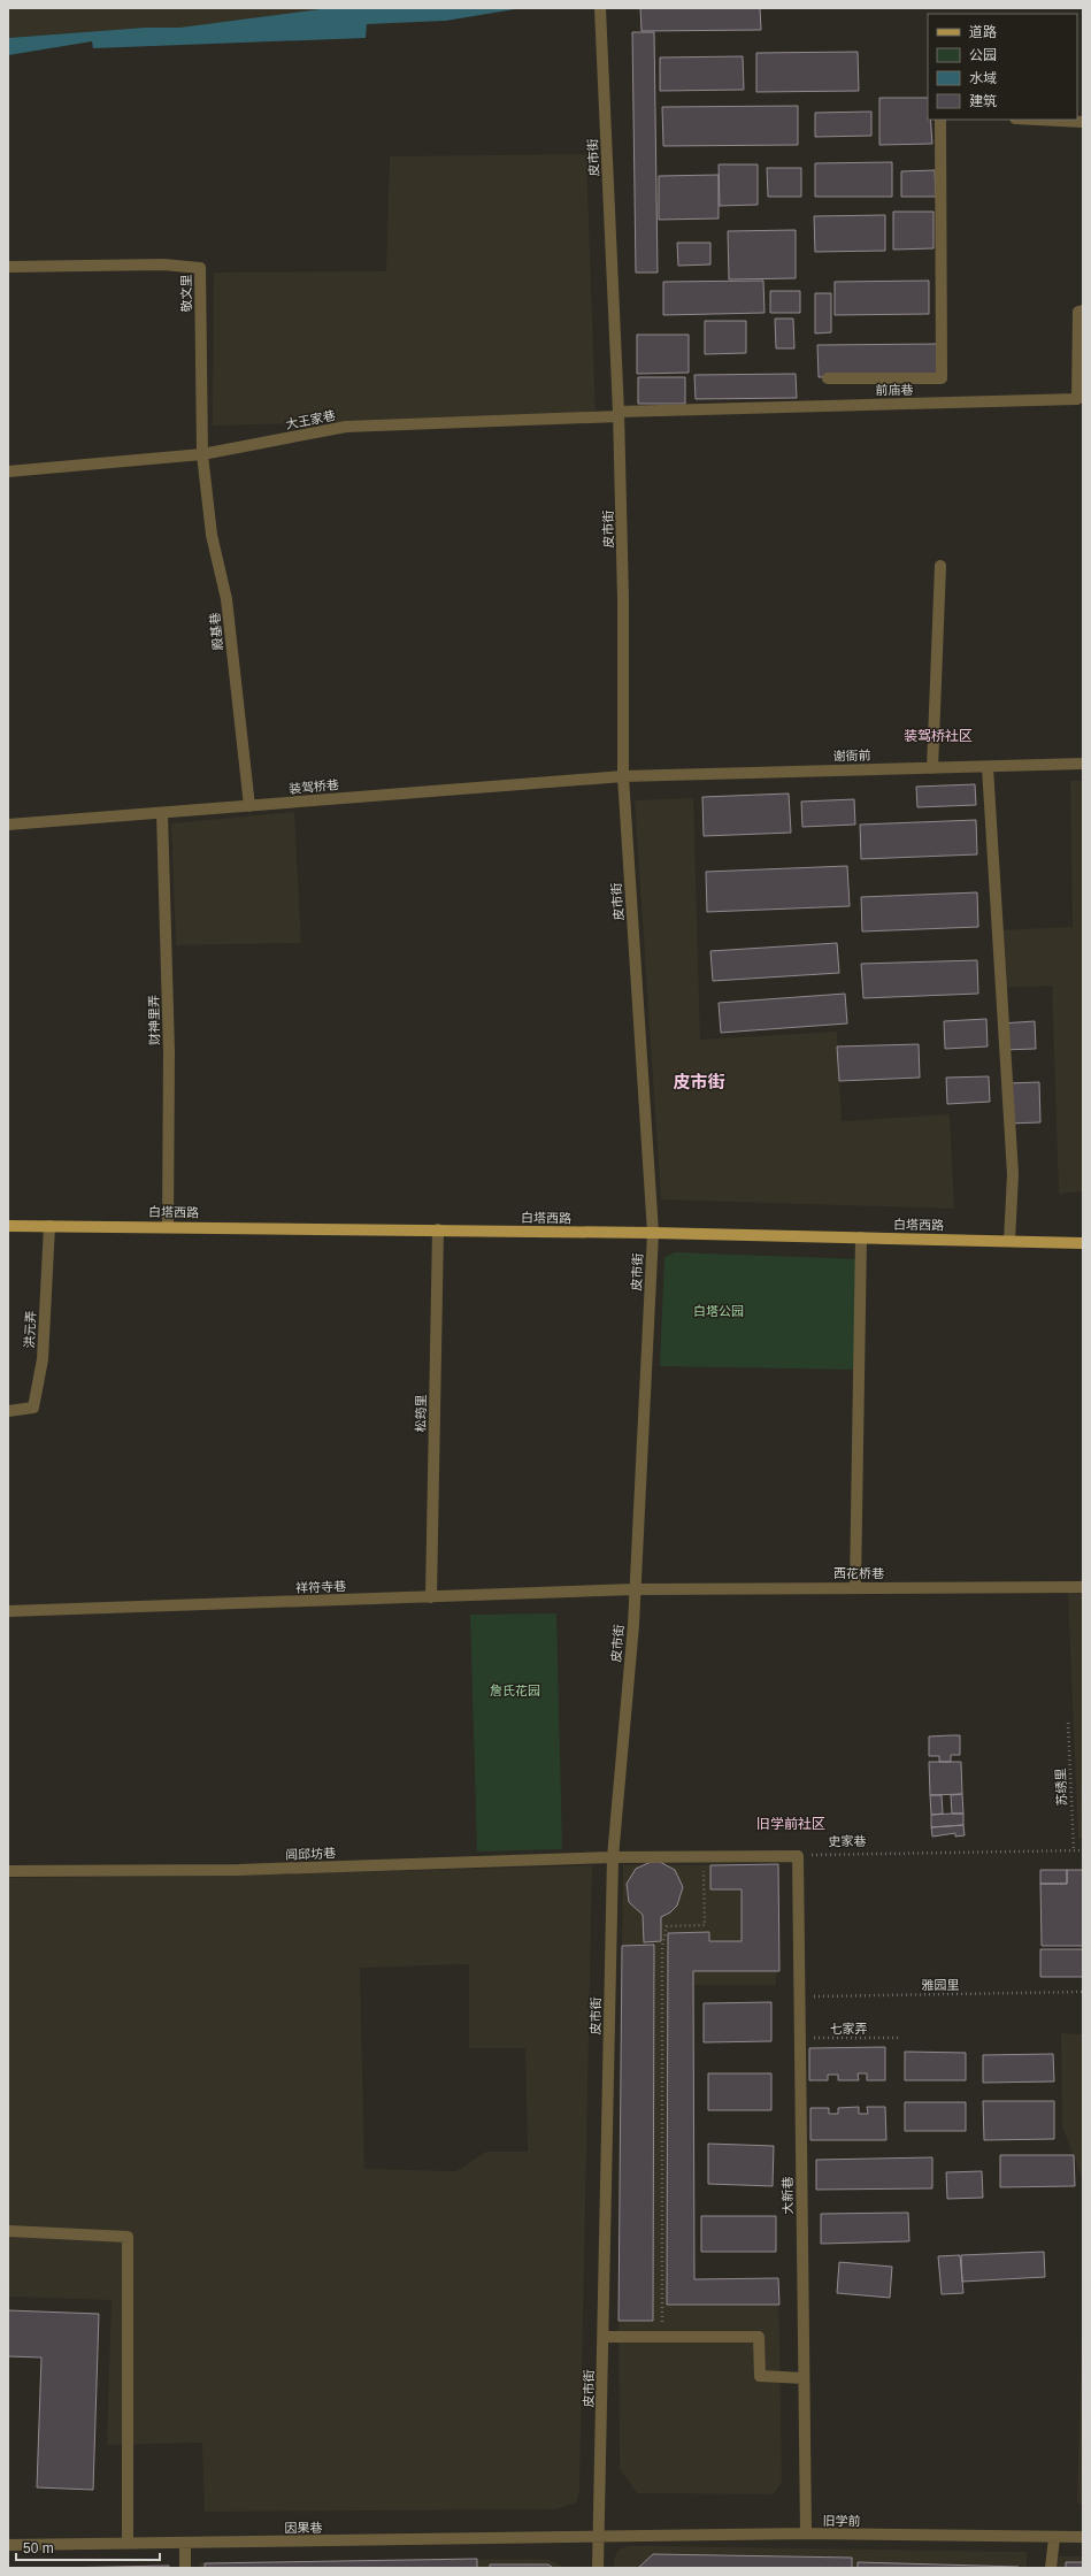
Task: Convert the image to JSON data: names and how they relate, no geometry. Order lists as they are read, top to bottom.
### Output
{
  "streets": {
    "main road": ["白塔西路"],
    "street": [
      "皮市街",
      "敬文里",
      "前庙巷",
      "大王家巷",
      "殿基巷",
      "谢衙前",
      "装驾桥巷",
      "财神里弄",
      "洪元弄",
      "松筠里",
      "西花桥巷",
      "祥符寺巷",
      "闾邱坊巷",
      "大新巷",
      "旧学前",
      "因果巷"
    ],
    "path": [
      "苏绣里",
      "史家巷",
      "雅园里",
      "七家弄"
    ]
  },
  "crossings": [
    ["皮市街", "前庙巷"],
    ["皮市街", "大王家巷"],
    ["皮市街", "谢衙前"],
    ["皮市街", "装驾桥巷"],
    ["皮市街", "白塔西路"],
    ["皮市街", "西花桥巷"],
    ["皮市街", "祥符寺巷"],
    ["皮市街", "闾邱坊巷"],
    ["皮市街", "旧学前"],
    ["皮市街", "因果巷"],
    ["敬文里", "大王家巷"],
    ["敬文里", "殿基巷"],
    ["前庙巷", "大王家巷"],
    ["大王家巷", "殿基巷"],
    ["殿基巷", "装驾桥巷"],
    ["谢衙前", "装驾桥巷"],
    ["装驾桥巷", "财神里弄"],
    ["财神里弄", "白塔西路"],
    ["白塔西路", "洪元弄"],
    ["白塔西路", "松筠里"],
    ["松筠里", "祥符寺巷"],
    ["西花桥巷", "祥符寺巷"],
    ["苏绣里", "史家巷"],
    ["史家巷", "大新巷"],
    ["雅园里", "大新巷"],
    ["七家弄", "大新巷"],
    ["大新巷", "旧学前"],
    ["旧学前", "因果巷"]
  ],
  "districts": ["装驾桥社区", "皮市街", "旧学前社区"],
  "parks": ["白塔公园", "詹氏花园"],
  "legend": [
    "道路",
    "公园",
    "水域",
    "建筑"
  ],
  "scale_bar": "50 m"
}
